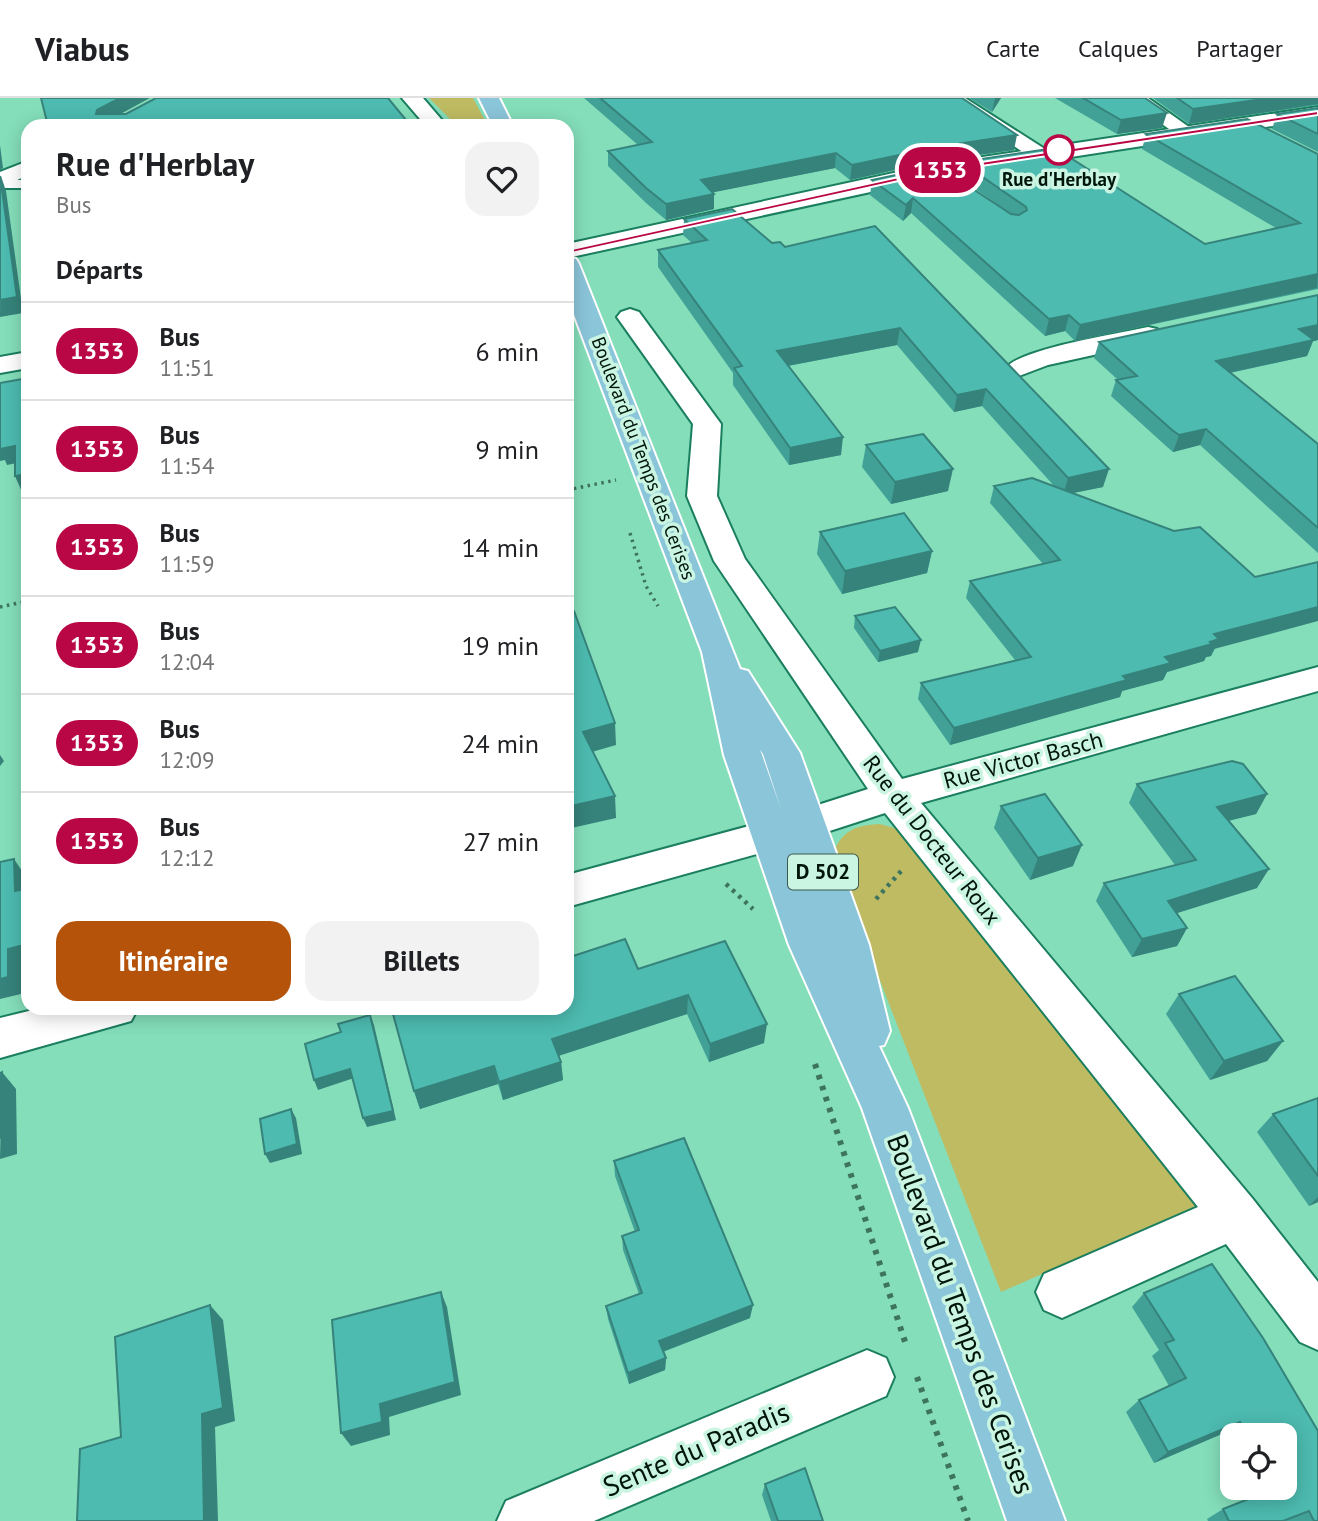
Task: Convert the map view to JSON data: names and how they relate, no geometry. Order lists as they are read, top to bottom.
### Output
{
  "streets": {
    "main road": ["Boulevard du Temps des Cerises", "D 502"],
    "street": ["Rue Victor Basch", "Rue du Docteur Roux", "Sente du Paradis"]
  },
  "crossings": [
    ["Boulevard du Temps des Cerises", "Rue Victor Basch"],
    ["Rue Victor Basch", "Rue du Docteur Roux"]
  ],
  "places": ["Rue d'Herblay"],
  "lines": ["bus line 1353"],
  "page": {
    "header": "Viabus",
    "nav": ["Carte", "Calques", "Partager"],
    "on_map": "1353",
    "heading": [
      ["Rue d'Herblay", "Bus"],
      "Départs"
    ],
    "list": [
      {
        "mark": "1353",
        "name": "Bus",
        "note": "11:51",
        "value": "6 min"
      },
      {
        "mark": "1353",
        "name": "Bus",
        "note": "11:54",
        "value": "9 min"
      },
      {
        "mark": "1353",
        "name": "Bus",
        "note": "11:59",
        "value": "14 min"
      },
      {
        "mark": "1353",
        "name": "Bus",
        "note": "12:04",
        "value": "19 min"
      },
      {
        "mark": "1353",
        "name": "Bus",
        "note": "12:09",
        "value": "24 min"
      },
      {
        "mark": "1353",
        "name": "Bus",
        "note": "12:12",
        "value": "27 min"
      }
    ],
    "buttons": ["Itinéraire", "Billets"]
  }
}
